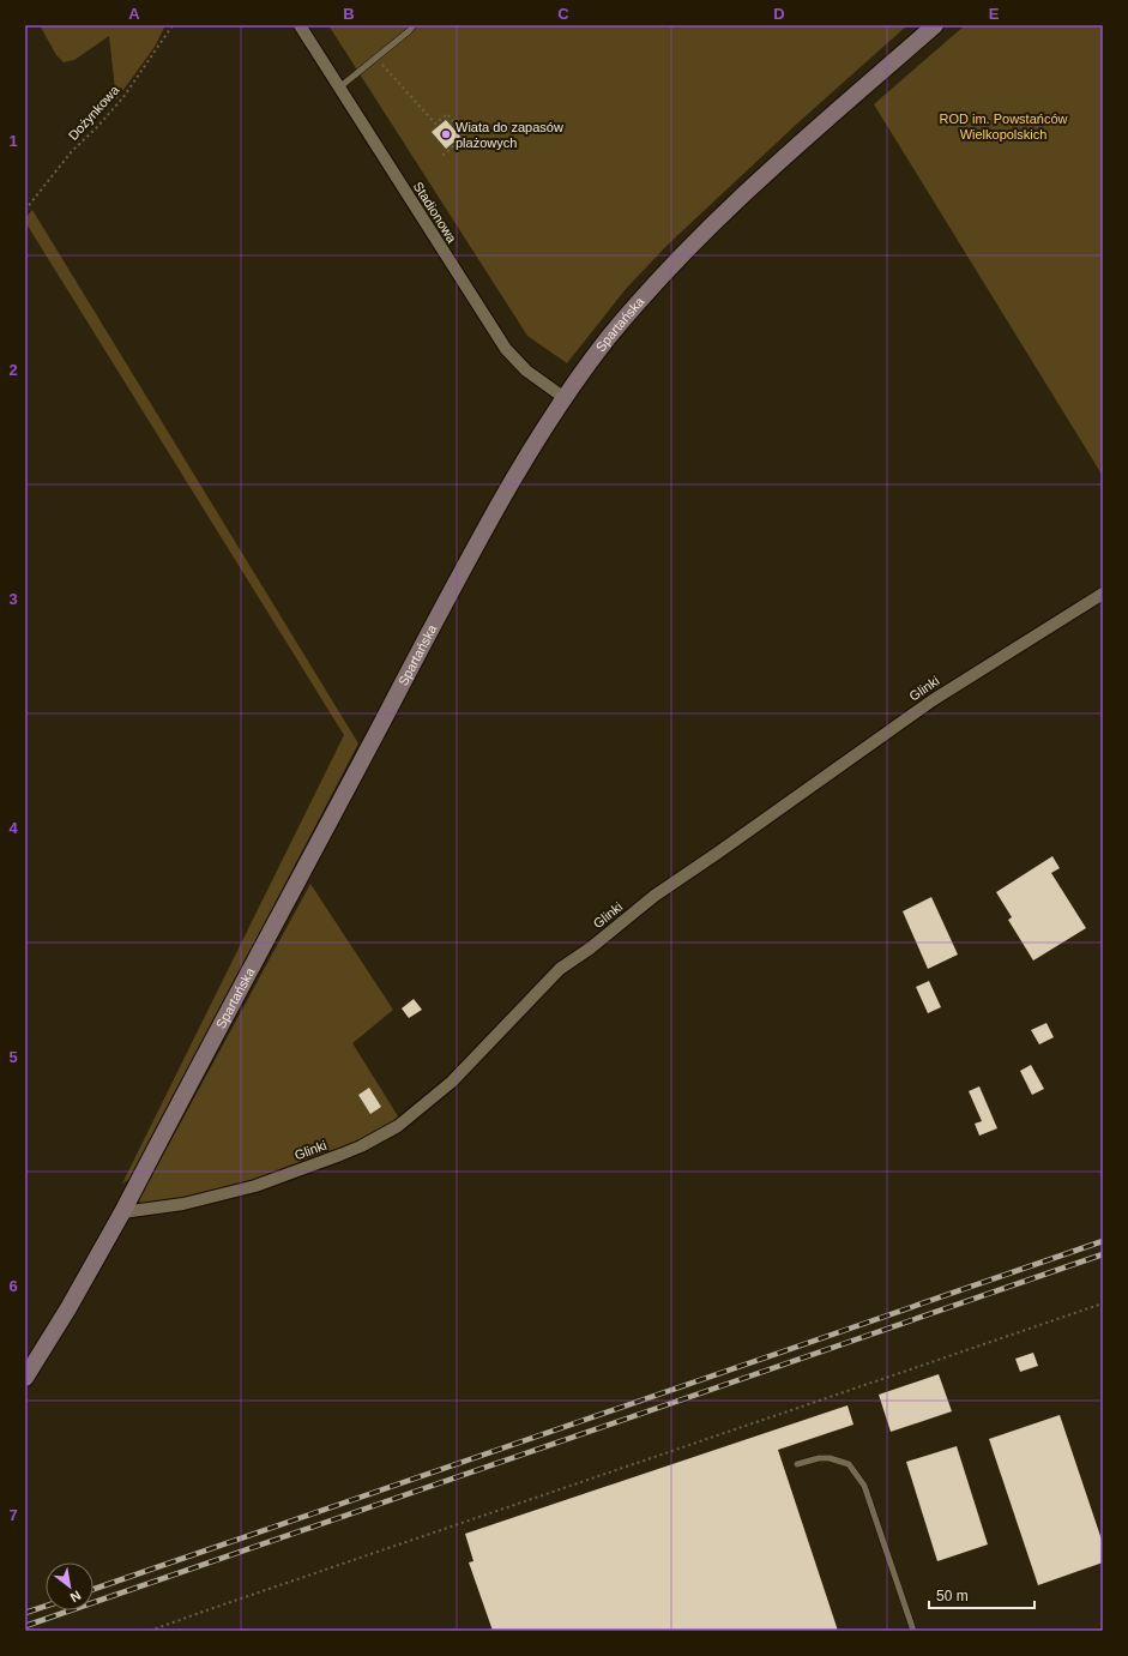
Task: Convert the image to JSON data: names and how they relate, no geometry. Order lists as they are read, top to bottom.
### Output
{
  "streets": {
    "street": ["Stadionowa", "Spartańska", "Glinki"],
    "path": ["Dożynkowa"]
  },
  "crossings": [
    ["Stadionowa", "Spartańska"],
    ["Spartańska", "Glinki"]
  ],
  "parks": ["ROD im. Powstańców Wielkopolskich"],
  "places": ["Wiata do zapasów plażowych"],
  "scale_bar": "50 m",
  "north": "bottom right",
  "grid": {
    "columns": [
      "A",
      "B",
      "C",
      "D",
      "E"
    ],
    "rows": [
      "1",
      "2",
      "3",
      "4",
      "5",
      "6",
      "7"
    ]
  }
}
